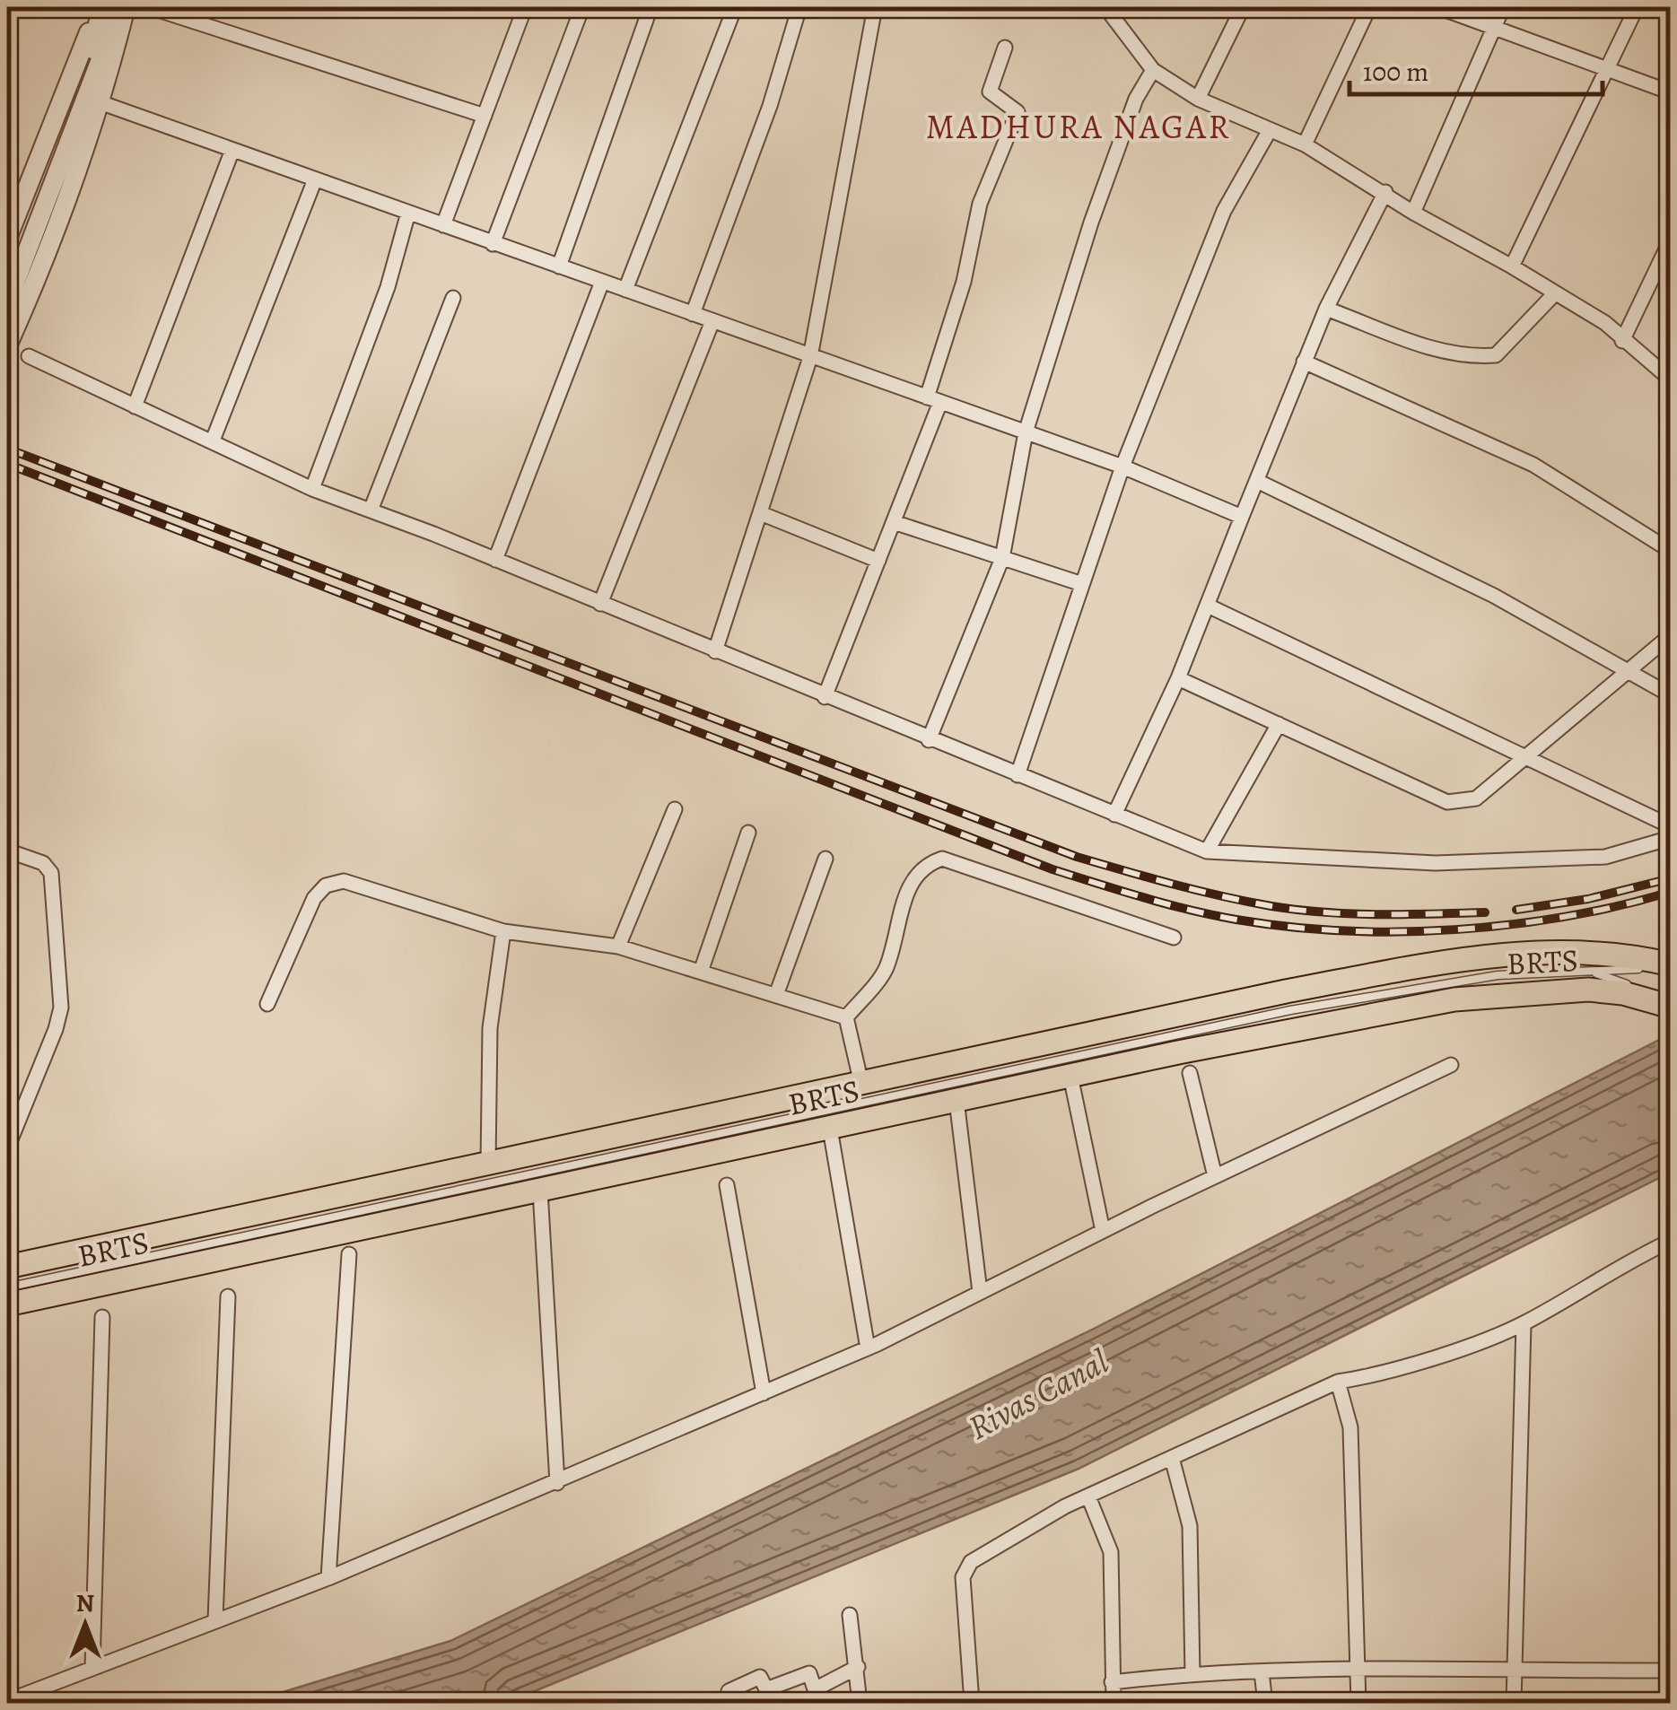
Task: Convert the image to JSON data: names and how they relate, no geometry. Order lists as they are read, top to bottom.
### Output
{
  "streets": {
    "main road": ["BRTS"]
  },
  "districts": ["MADHURA NAGAR"],
  "water": ["Rivas Canal"],
  "scale_bar": "100 m",
  "north": "top"
}
